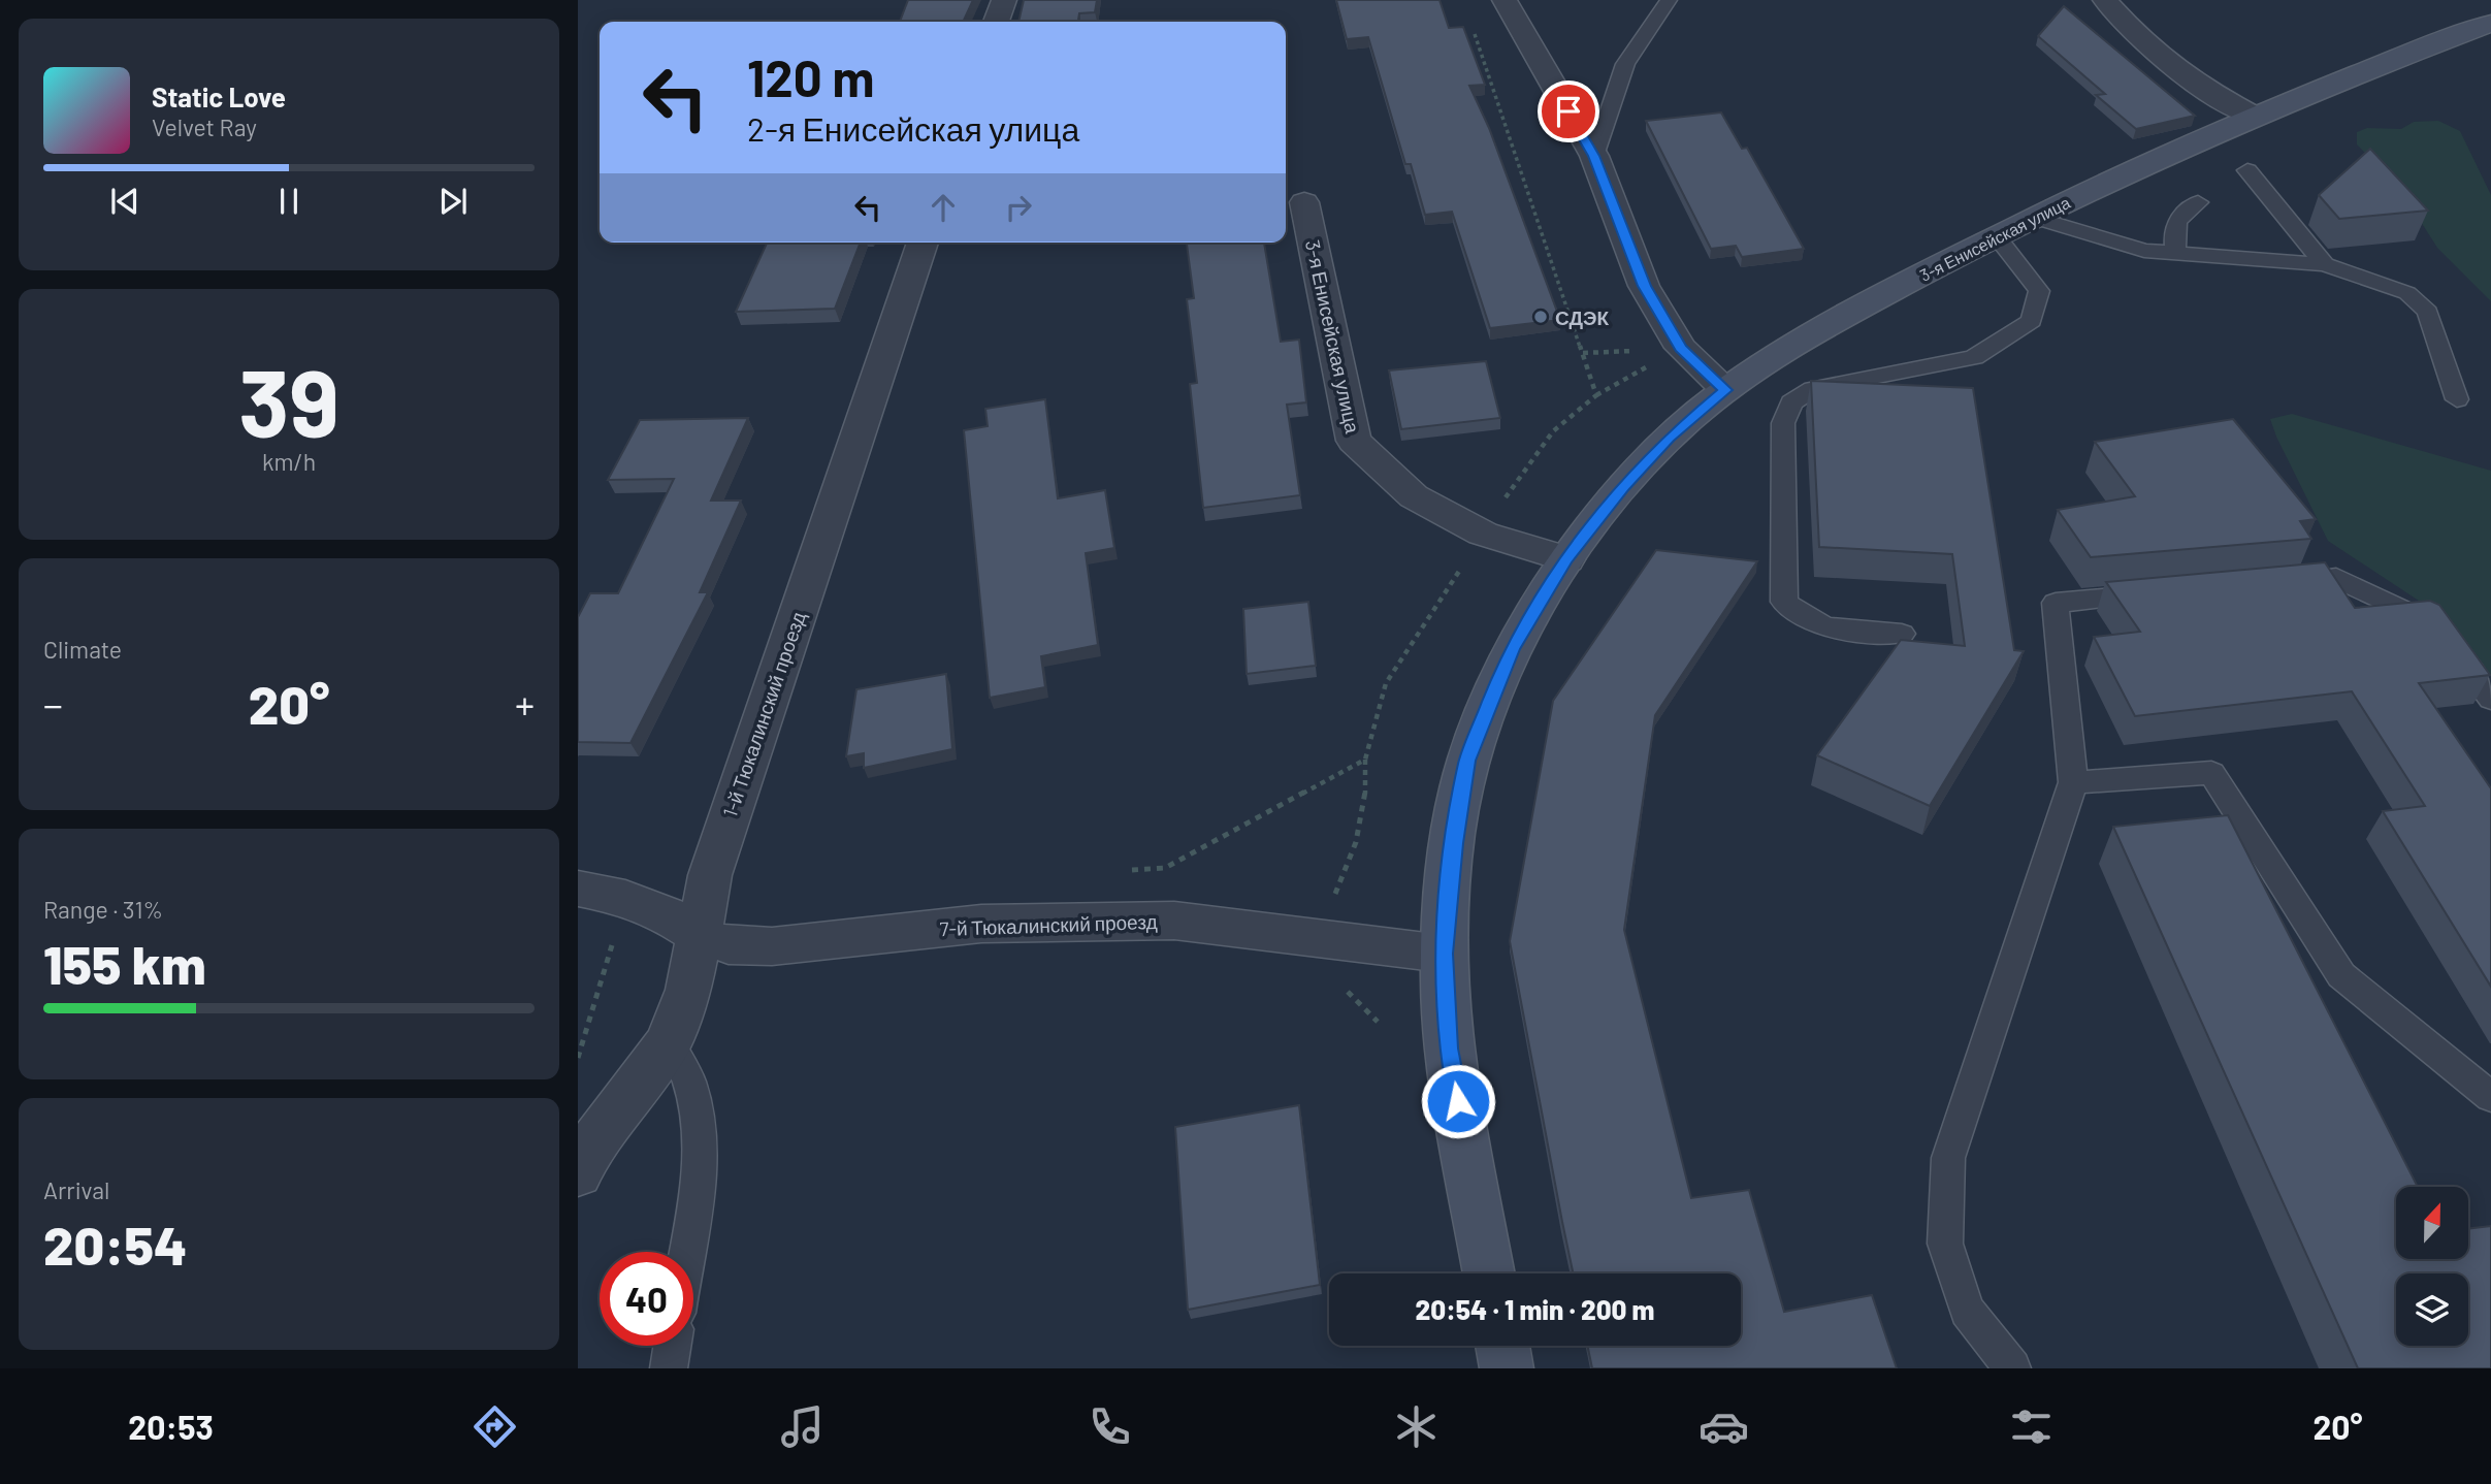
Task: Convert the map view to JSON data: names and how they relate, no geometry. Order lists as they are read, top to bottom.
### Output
{
  "streets": {
    "street": ["3-я Енисейская улица", "1-й Тюкалинский проезд", "7-й Тюкалинский проезд"]
  },
  "crossings": [
    ["3-я Енисейская улица", "7-й Тюкалинский проезд"],
    ["1-й Тюкалинский проезд", "7-й Тюкалинский проезд"]
  ],
  "places": ["СДЭК"],
  "north": "top",
  "page": {
    "turn": ["120 m", "2-я Енисейская улица"],
    "song": ["Static Love", "Velvet Ray"],
    "tile": [
      ["39", "km/h"],
      "Climate",
      ["Range · 31%", "155 km"],
      ["Arrival", "20:54"]
    ],
    "heat": ["−", "20°", "+"],
    "limit": "40",
    "trip": "20:54 · 1 min · 200 m",
    "tabs": ["20:53", "20°"]
  }
}
